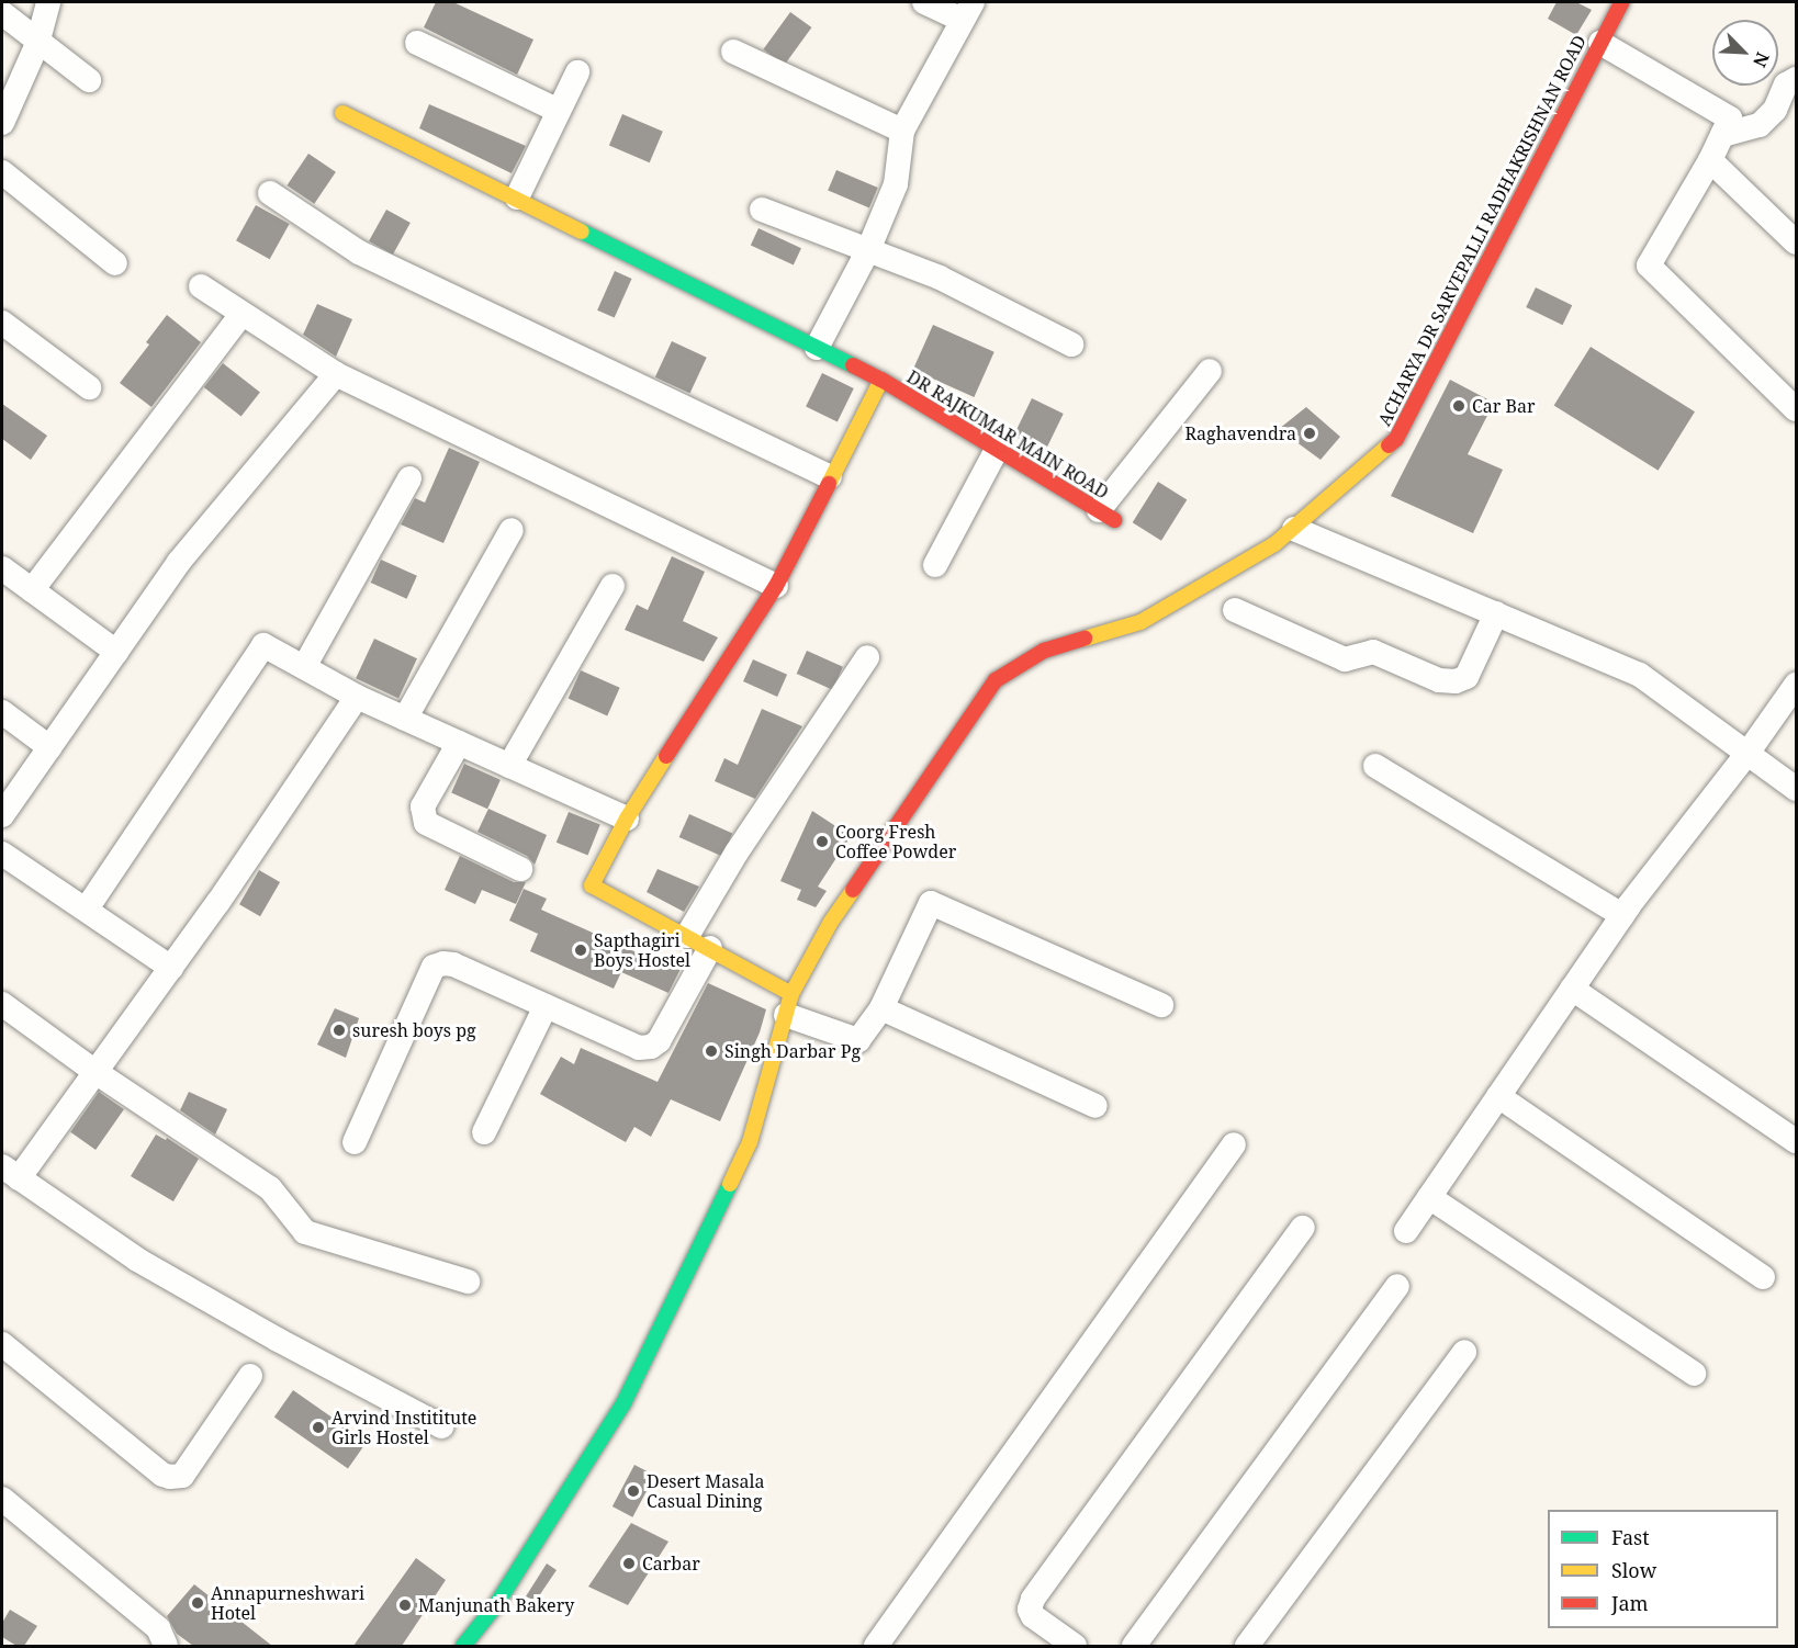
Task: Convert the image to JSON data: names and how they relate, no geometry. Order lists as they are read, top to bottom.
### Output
{
  "streets": {
    "street": ["ACHARYA DR SARVEPALLI RADHAKRISHNAN ROAD", "DR RAJKUMAR MAIN ROAD"]
  },
  "places": [
    "Car Bar",
    "Raghavendra",
    "Coorg Fresh Coffee Powder",
    "Sapthagiri Boys Hostel",
    "suresh boys pg",
    "Singh Darbar Pg",
    "Arvind Instititute Girls Hostel",
    "Desert Masala Casual Dining",
    "Carbar",
    "Annapurneshwari Hotel",
    "Manjunath Bakery"
  ],
  "legend": ["Fast", "Slow", "Jam"],
  "north": "bottom right"
}
